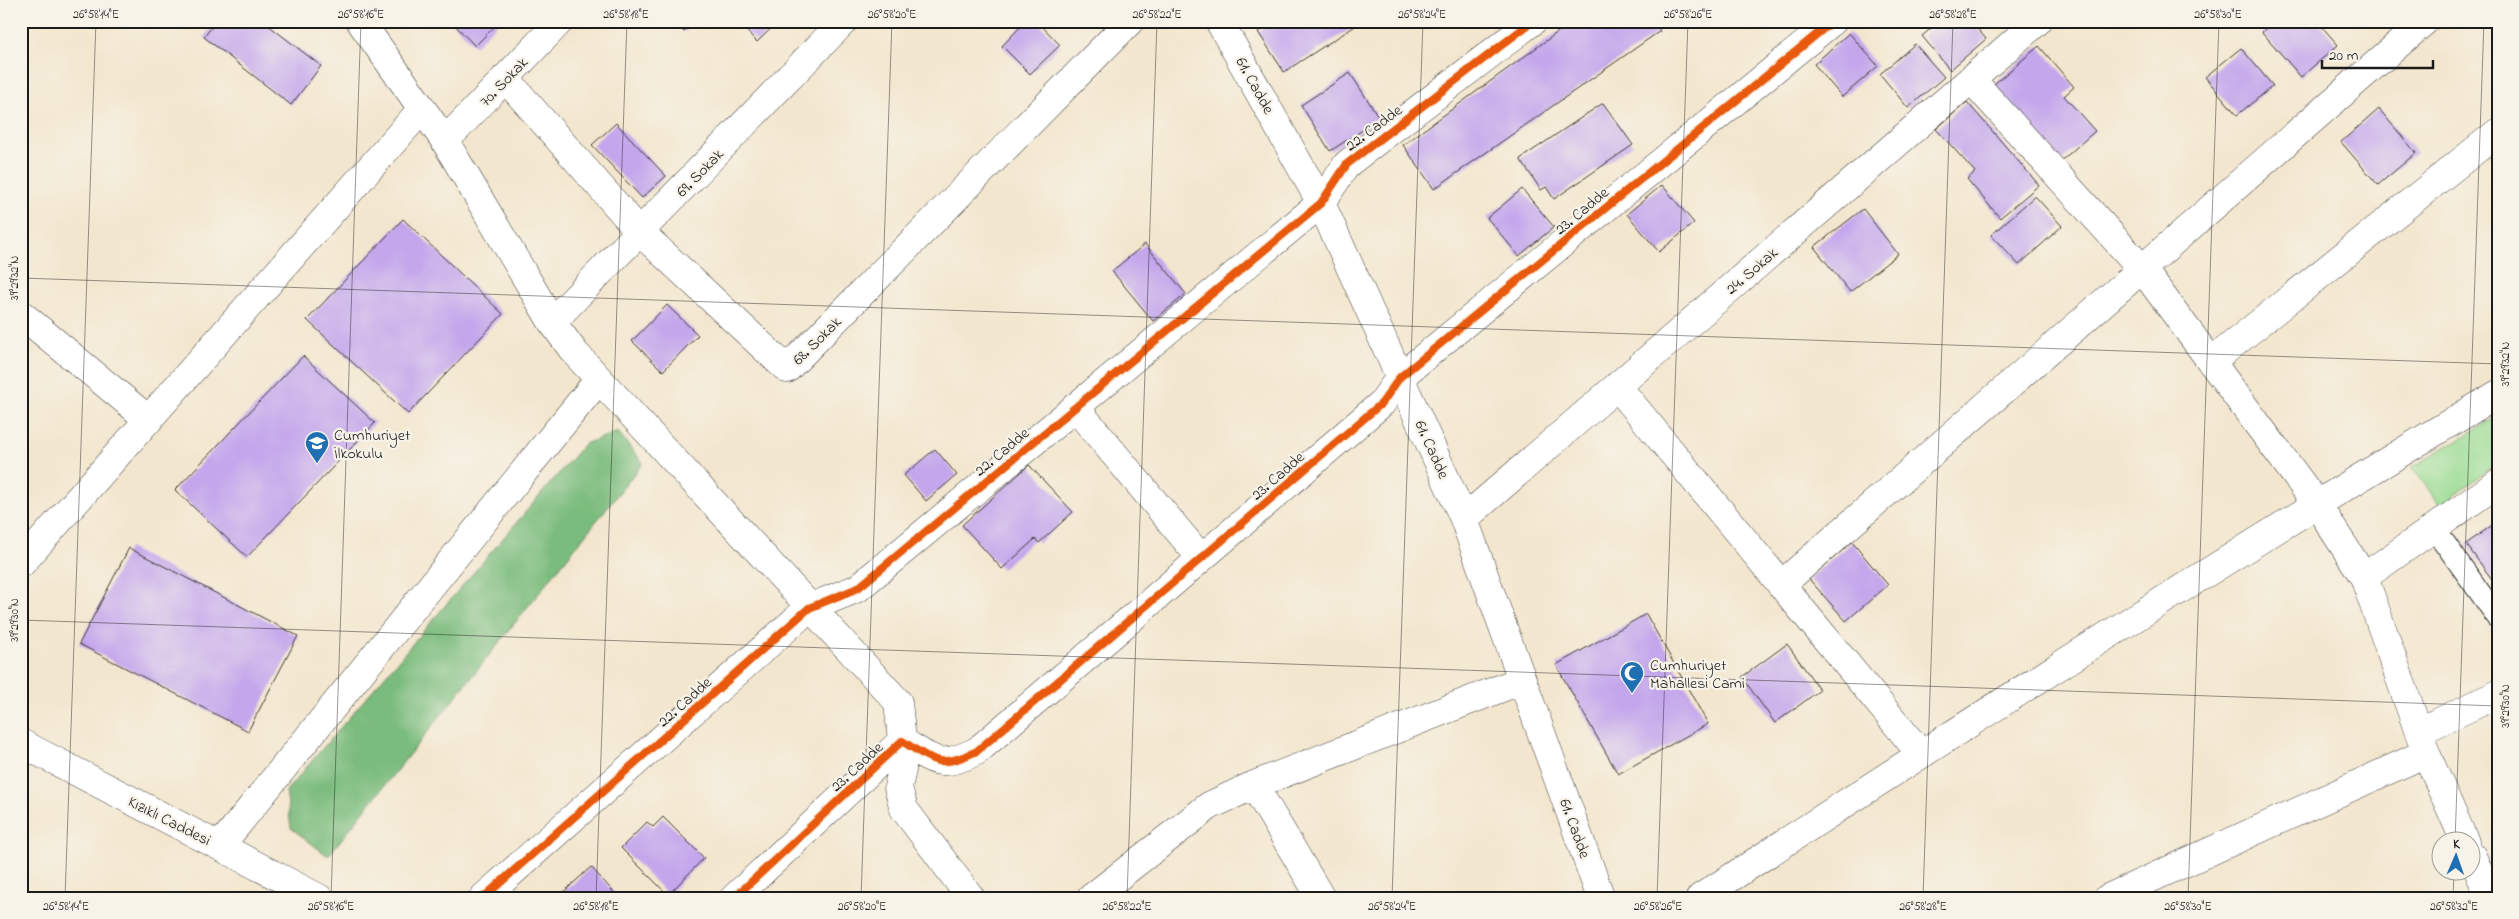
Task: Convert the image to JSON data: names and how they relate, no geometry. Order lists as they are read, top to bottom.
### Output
{
  "streets": {
    "street": [
      "70. Sokak",
      "61. Cadde",
      "22. Cadde",
      "69. Sokak",
      "23. Cadde",
      "24. Sokak",
      "68. Sokak",
      "Kızıklı Caddesi"
    ]
  },
  "crossings": [
    ["70. Sokak", "68. Sokak"],
    ["61. Cadde", "22. Cadde"],
    ["61. Cadde", "23. Cadde"],
    ["61. Cadde", "24. Sokak"],
    ["69. Sokak", "68. Sokak"]
  ],
  "places": {
    "school or university": ["Cumhuriyet İlkokulu"],
    "mosque": ["Cumhuriyet Mahallesi Cami"]
  },
  "scale_bar": "20 m",
  "north": "top",
  "coordinates": [
    "26°58'14\"E",
    "26°58'16\"E",
    "26°58'18\"E",
    "26°58'20\"E",
    "26°58'22\"E",
    "26°58'24\"E",
    "26°58'26\"E",
    "26°58'28\"E",
    "26°58'30\"E",
    "39°29'32\"N",
    "39°29'30\"N",
    "26°58'32\"E"
  ]
}
